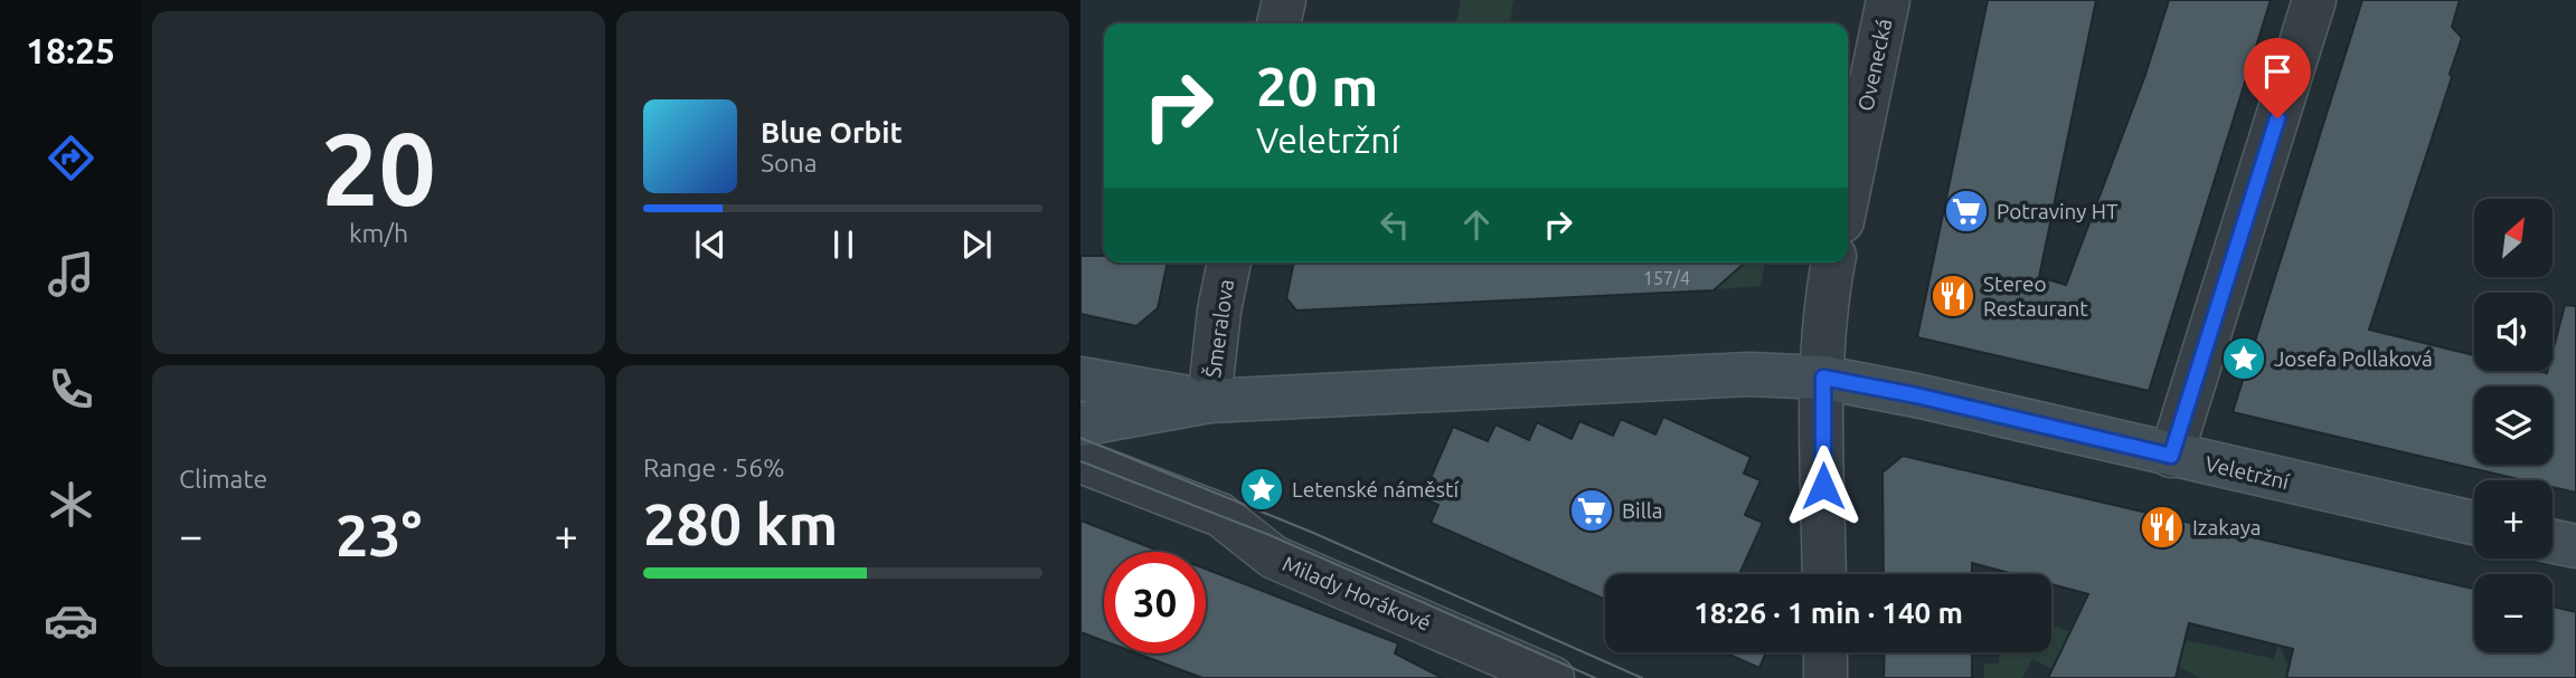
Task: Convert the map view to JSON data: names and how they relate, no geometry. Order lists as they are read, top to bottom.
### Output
{
  "streets": {
    "main road": ["Veletržní"],
    "street": ["Ovenecká", "Šmeralova", "Milady Horákové"]
  },
  "places": {
    "supermarket": ["Potraviny HT", "Billa"],
    "restaurant": ["Stereo Restaurant", "Izakaya"],
    "place": ["Josefa Pollaková", "Letenské náměstí"]
  },
  "house_numbers": ["157/4"],
  "north": "top right",
  "page": {
    "tabs": "18:25",
    "tile": [
      ["20", "km/h"],
      "Climate",
      ["Range · 56%", "280 km"]
    ],
    "turn": ["20 m", "Veletržní"],
    "song": ["Blue Orbit", "Sona"],
    "map_buttons": ["+", "−"],
    "heat": ["−", "23°", "+"],
    "limit": "30",
    "trip": "18:26 · 1 min · 140 m"
  }
}
